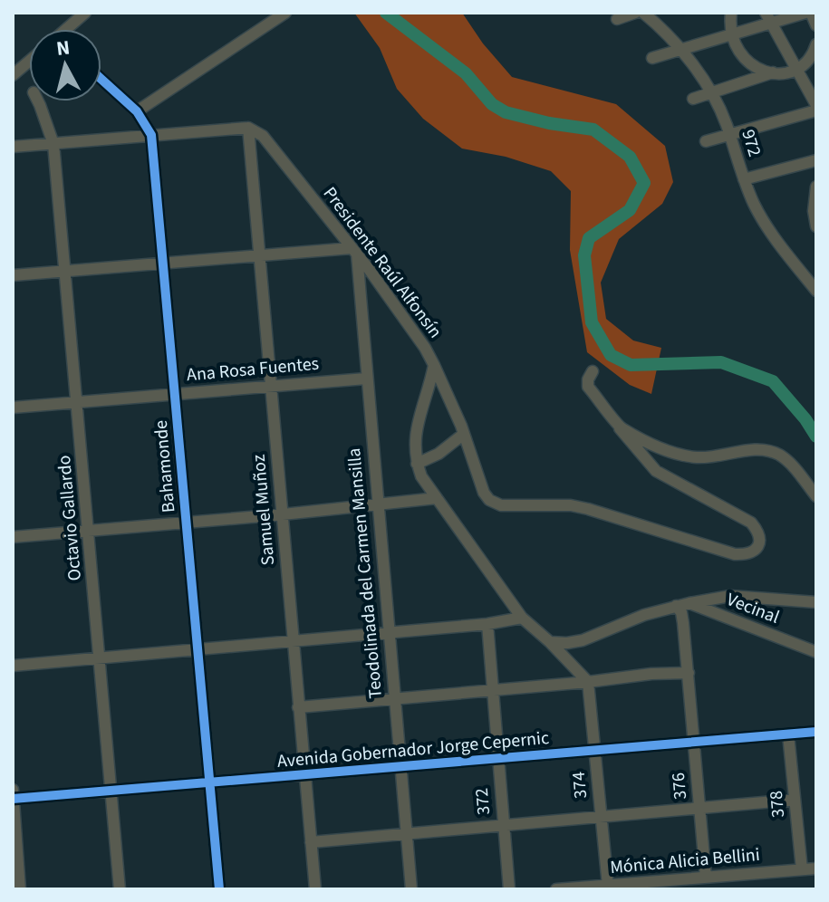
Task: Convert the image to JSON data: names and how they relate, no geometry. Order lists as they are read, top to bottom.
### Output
{
  "streets": {
    "street": [
      "972",
      "Presidente Raúl Alfonsín",
      "Ana Rosa Fuentes",
      "Bahamonde",
      "Samuel Muñoz",
      "Octavio Gallardo",
      "Teodolinada del Carmen Mansilla",
      "Vecinal",
      "Avenida Gobernador Jorge Cepernic",
      "374",
      "376",
      "372",
      "378",
      "Mónica Alicia Bellini"
    ]
  },
  "crossings": [
    ["Presidente Raúl Alfonsín", "Samuel Muñoz"],
    ["Presidente Raúl Alfonsín", "Teodolinada del Carmen Mansilla"],
    ["Presidente Raúl Alfonsín", "374"],
    ["Ana Rosa Fuentes", "Bahamonde"],
    ["Ana Rosa Fuentes", "Samuel Muñoz"],
    ["Ana Rosa Fuentes", "Octavio Gallardo"],
    ["Ana Rosa Fuentes", "Teodolinada del Carmen Mansilla"],
    ["Bahamonde", "Avenida Gobernador Jorge Cepernic"],
    ["Samuel Muñoz", "Avenida Gobernador Jorge Cepernic"],
    ["Octavio Gallardo", "Avenida Gobernador Jorge Cepernic"],
    ["Teodolinada del Carmen Mansilla", "Avenida Gobernador Jorge Cepernic"],
    ["Avenida Gobernador Jorge Cepernic", "374"],
    ["Avenida Gobernador Jorge Cepernic", "376"],
    ["Avenida Gobernador Jorge Cepernic", "372"],
    ["Avenida Gobernador Jorge Cepernic", "378"],
    ["374", "Mónica Alicia Bellini"],
    ["376", "Mónica Alicia Bellini"],
    ["378", "Mónica Alicia Bellini"]
  ],
  "north": "top"
}
